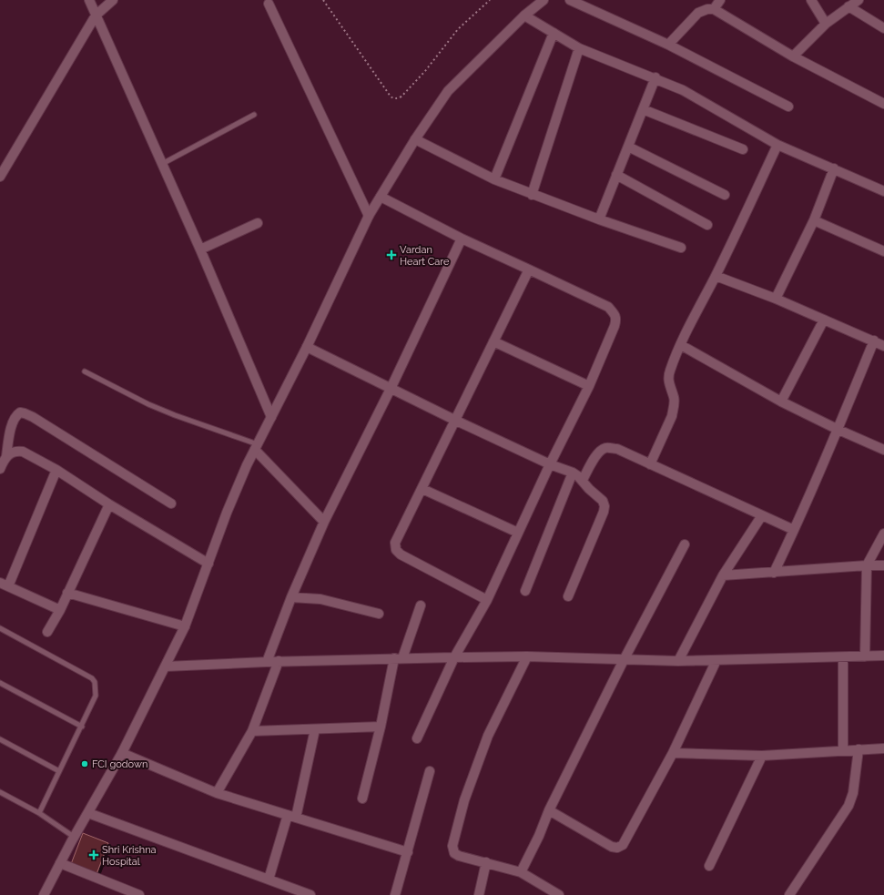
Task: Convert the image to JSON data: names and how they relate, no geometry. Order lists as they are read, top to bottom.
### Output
{
  "places": {
    "health": ["Vardan Heart Care", "Shri Krishna Hospital"],
    "other": ["FCI godown"]
  }
}
